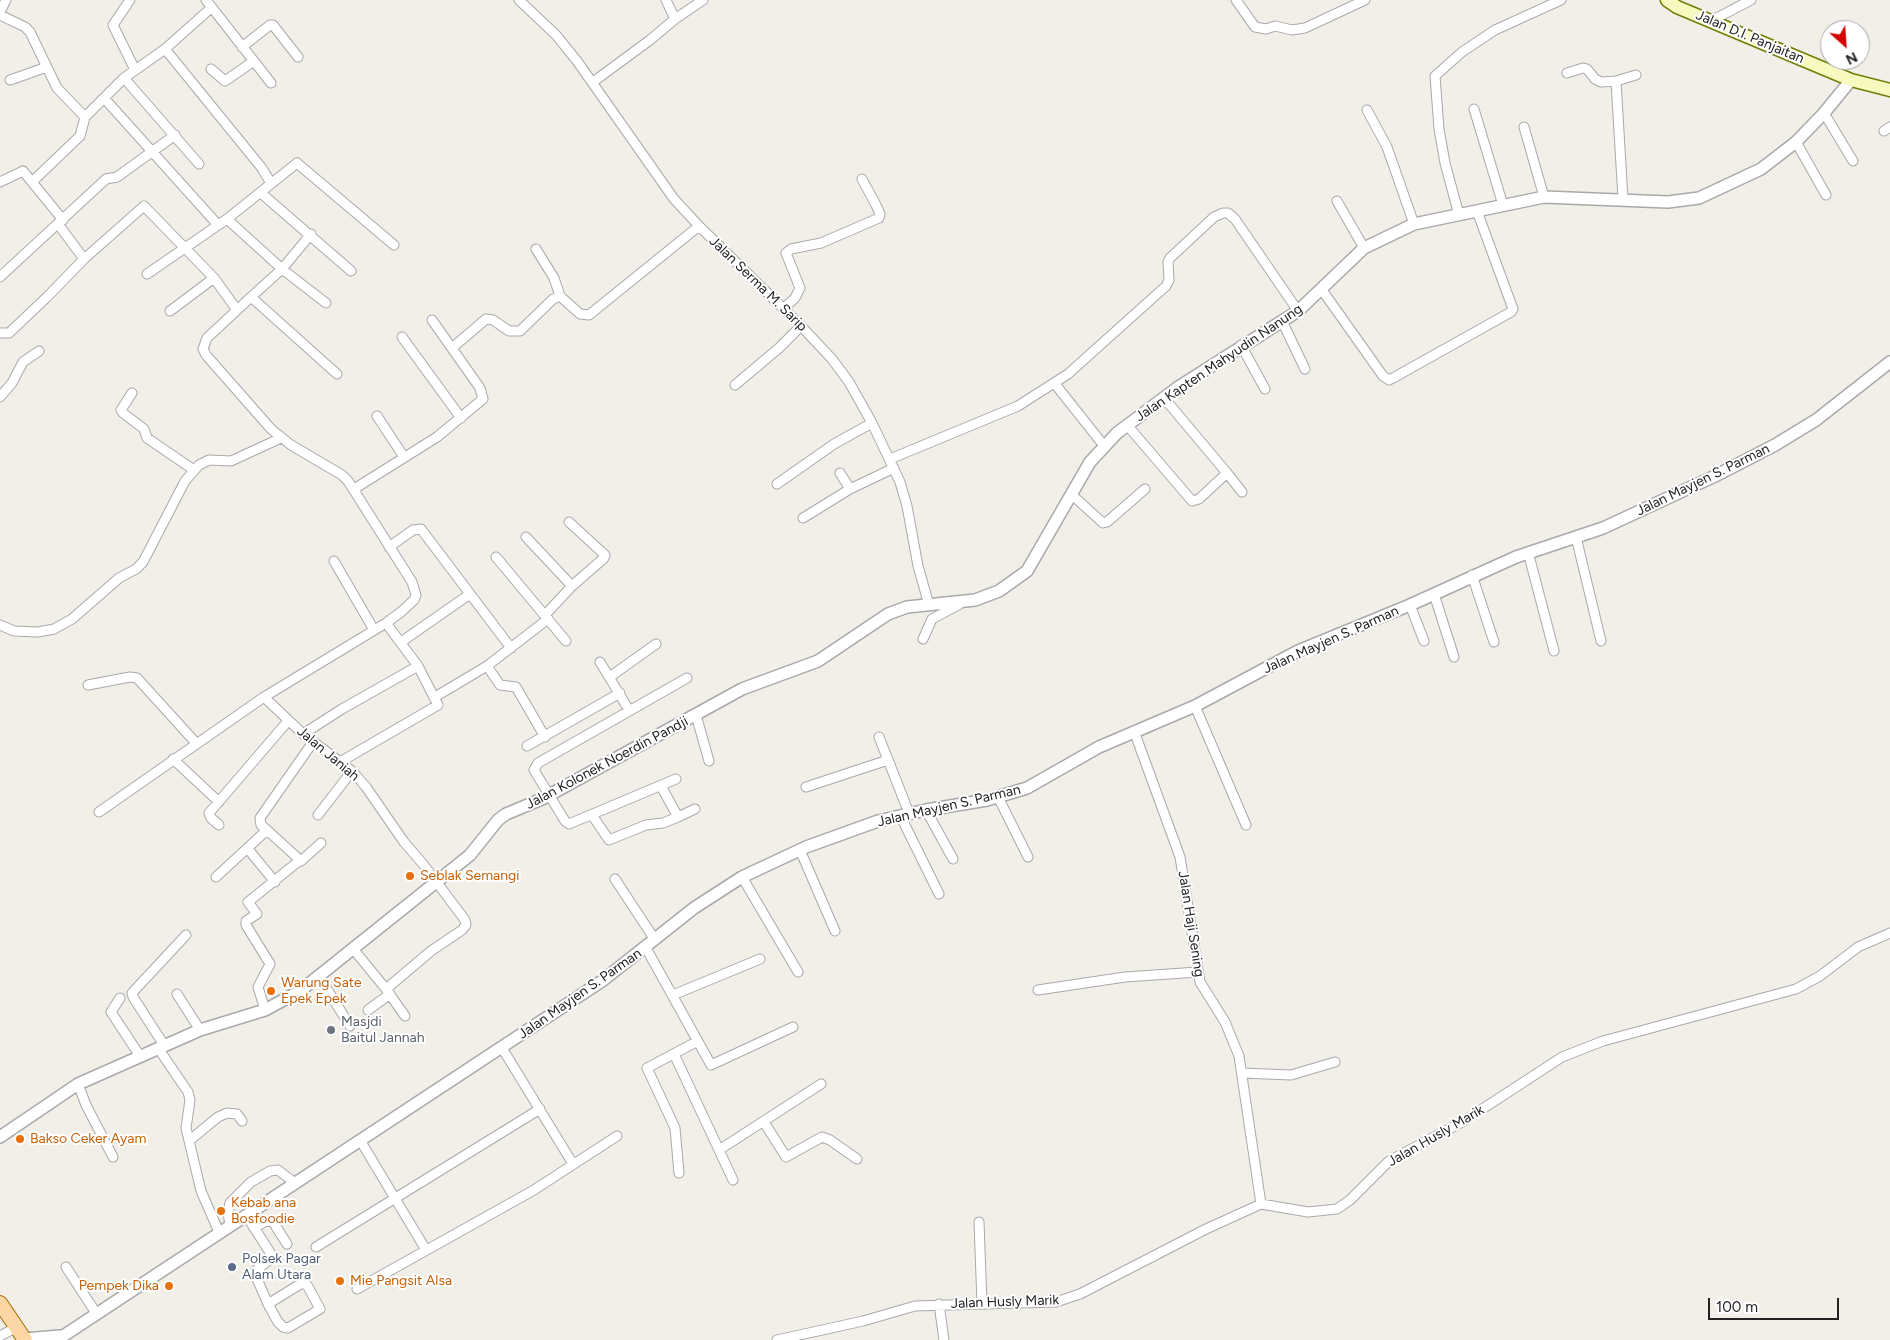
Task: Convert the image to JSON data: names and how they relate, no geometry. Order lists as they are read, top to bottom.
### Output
{
  "streets": {
    "main road": ["Jalan D.I. Panjaitan"],
    "street": [
      "Jalan Serma M. Sarip",
      "Jalan Kapten Mahyudin Nanung",
      "Jalan Mayjen S. Parman",
      "Jalan Janiah",
      "Jalan Kolonek Noerdin Pandji",
      "Jalan Haji Sening",
      "Jalan Husly Marik"
    ]
  },
  "crossings": [
    ["Jalan D.I. Panjaitan", "Jalan Kapten Mahyudin Nanung"],
    ["Jalan Serma M. Sarip", "Jalan Kapten Mahyudin Nanung"],
    ["Jalan Serma M. Sarip", "Jalan Kolonek Noerdin Pandji"],
    ["Jalan Kapten Mahyudin Nanung", "Jalan Kolonek Noerdin Pandji"],
    ["Jalan Mayjen S. Parman", "Jalan Haji Sening"],
    ["Jalan Janiah", "Jalan Kolonek Noerdin Pandji"],
    ["Jalan Haji Sening", "Jalan Husly Marik"]
  ],
  "places": [
    "Seblak Semangi",
    "Warung Sate Epek Epek",
    "Masjdi Baitul Jannah",
    "Bakso Ceker Ayam",
    "Kebab ana Bosfoodie",
    "Polsek Pagar Alam Utara",
    "Mie Pangsit Alsa",
    "Pempek Dika"
  ],
  "scale_bar": "100 m",
  "north": "bottom right"
}
